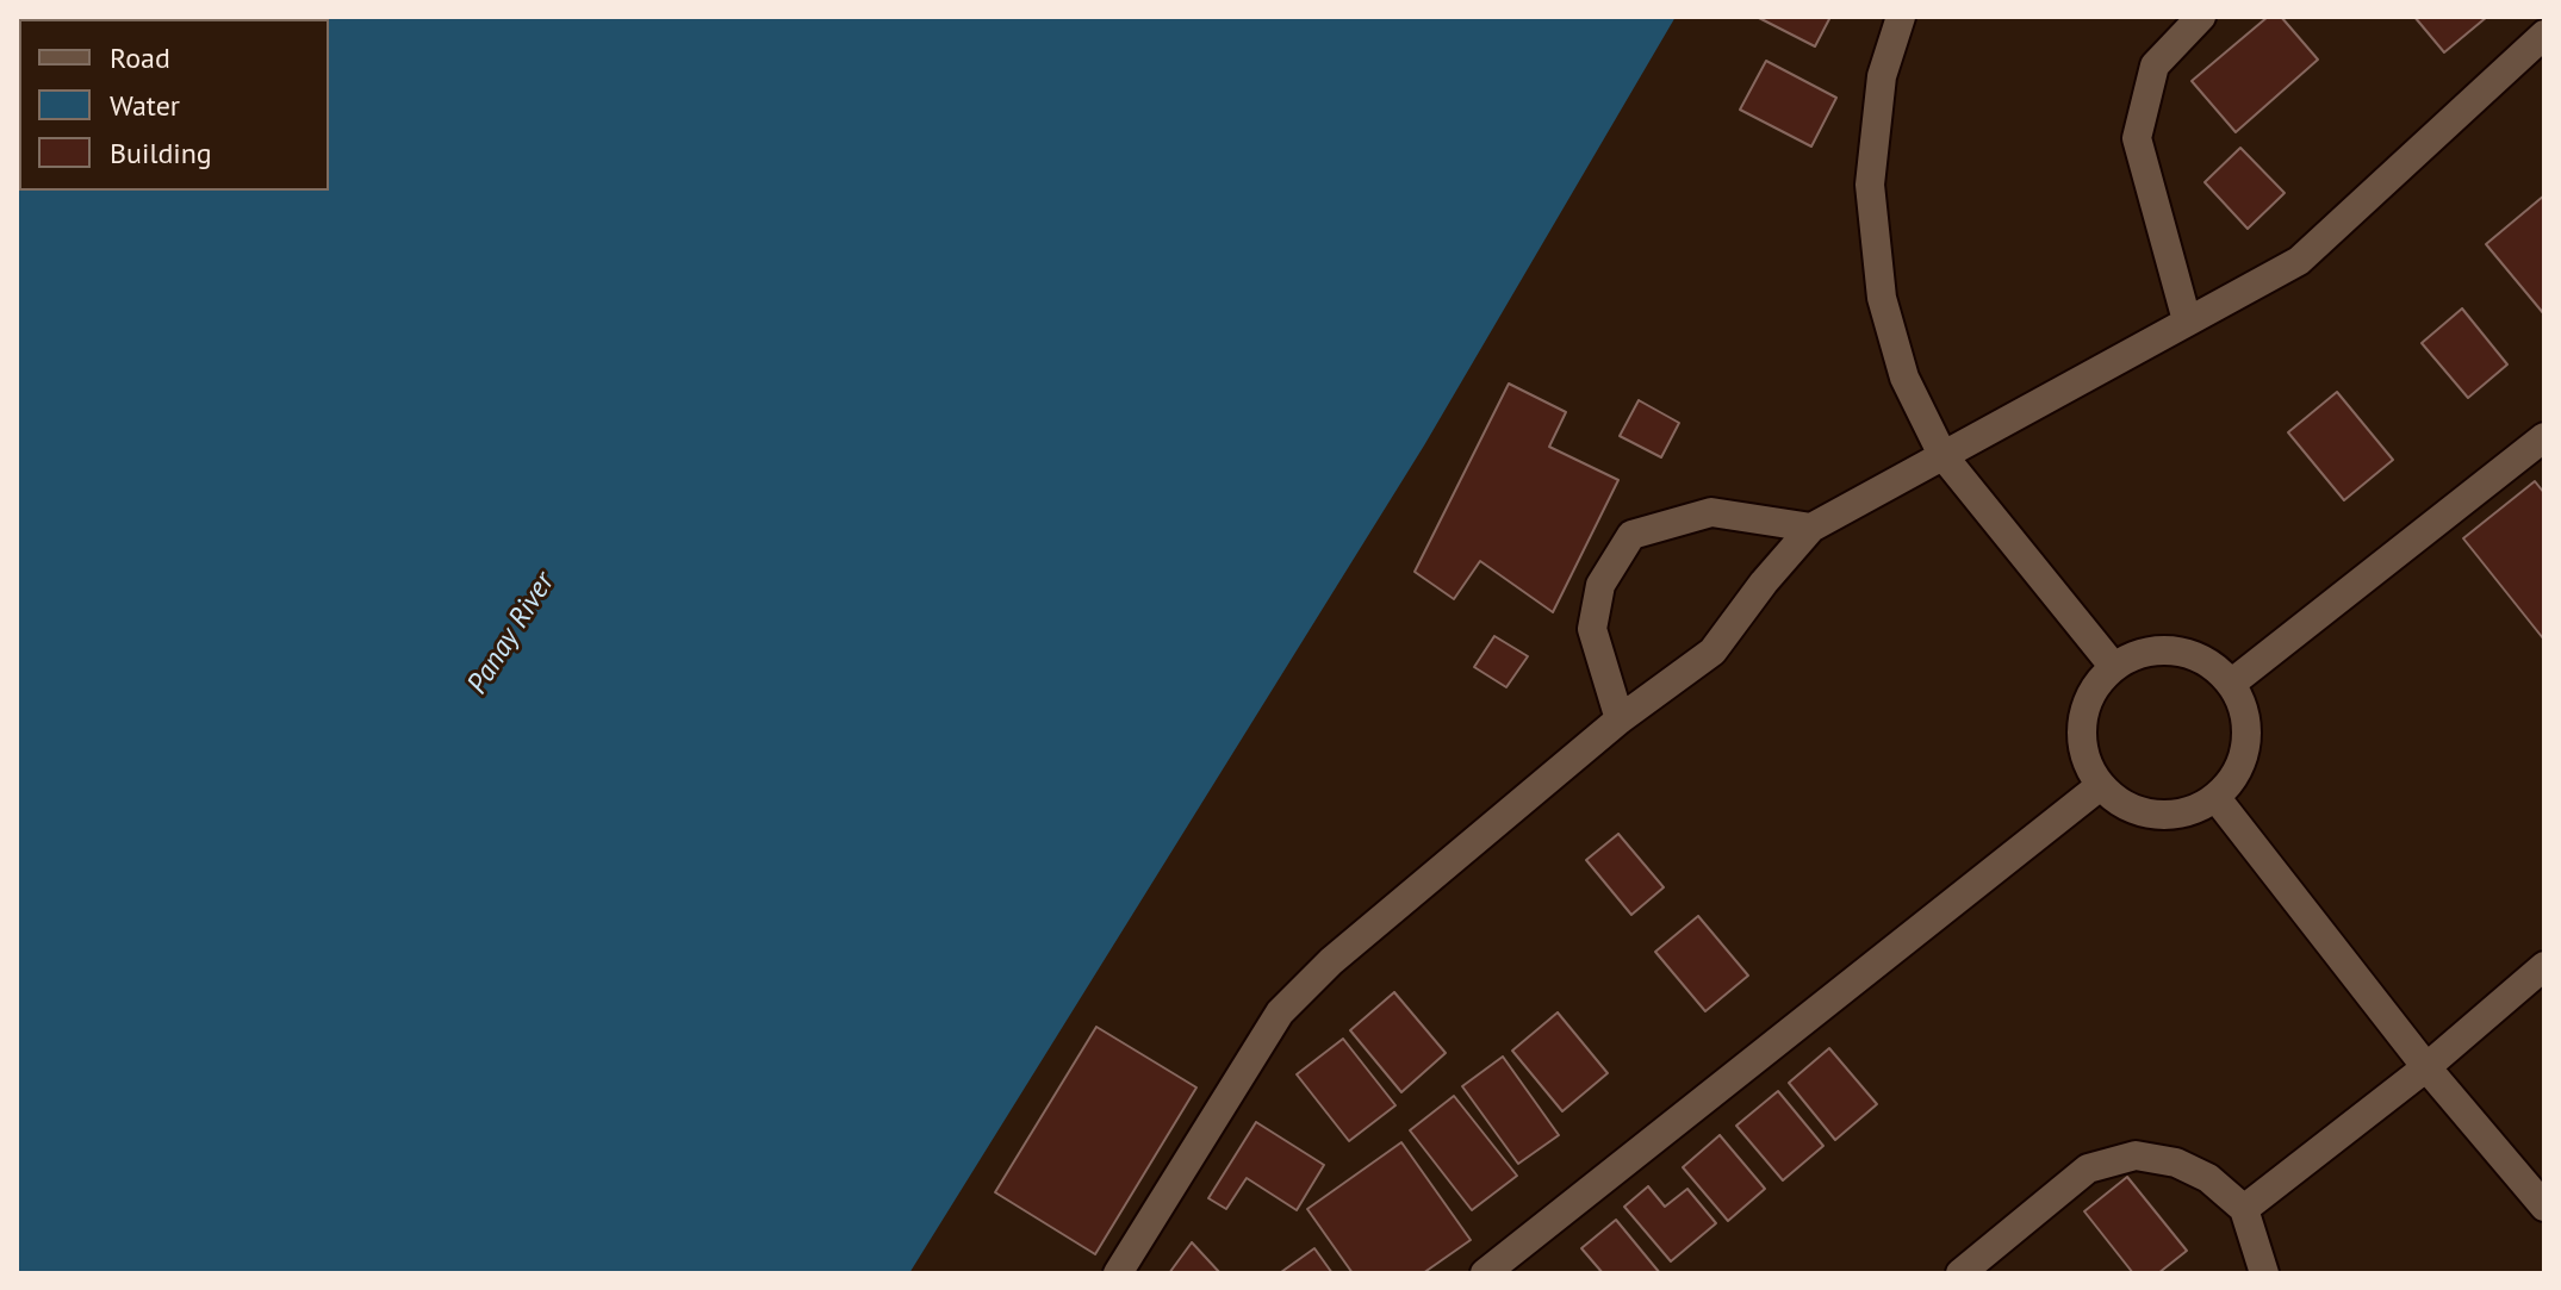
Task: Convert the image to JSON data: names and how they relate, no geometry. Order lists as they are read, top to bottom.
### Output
{
  "water": ["Panay River"],
  "legend": ["Road", "Water", "Building"]
}
